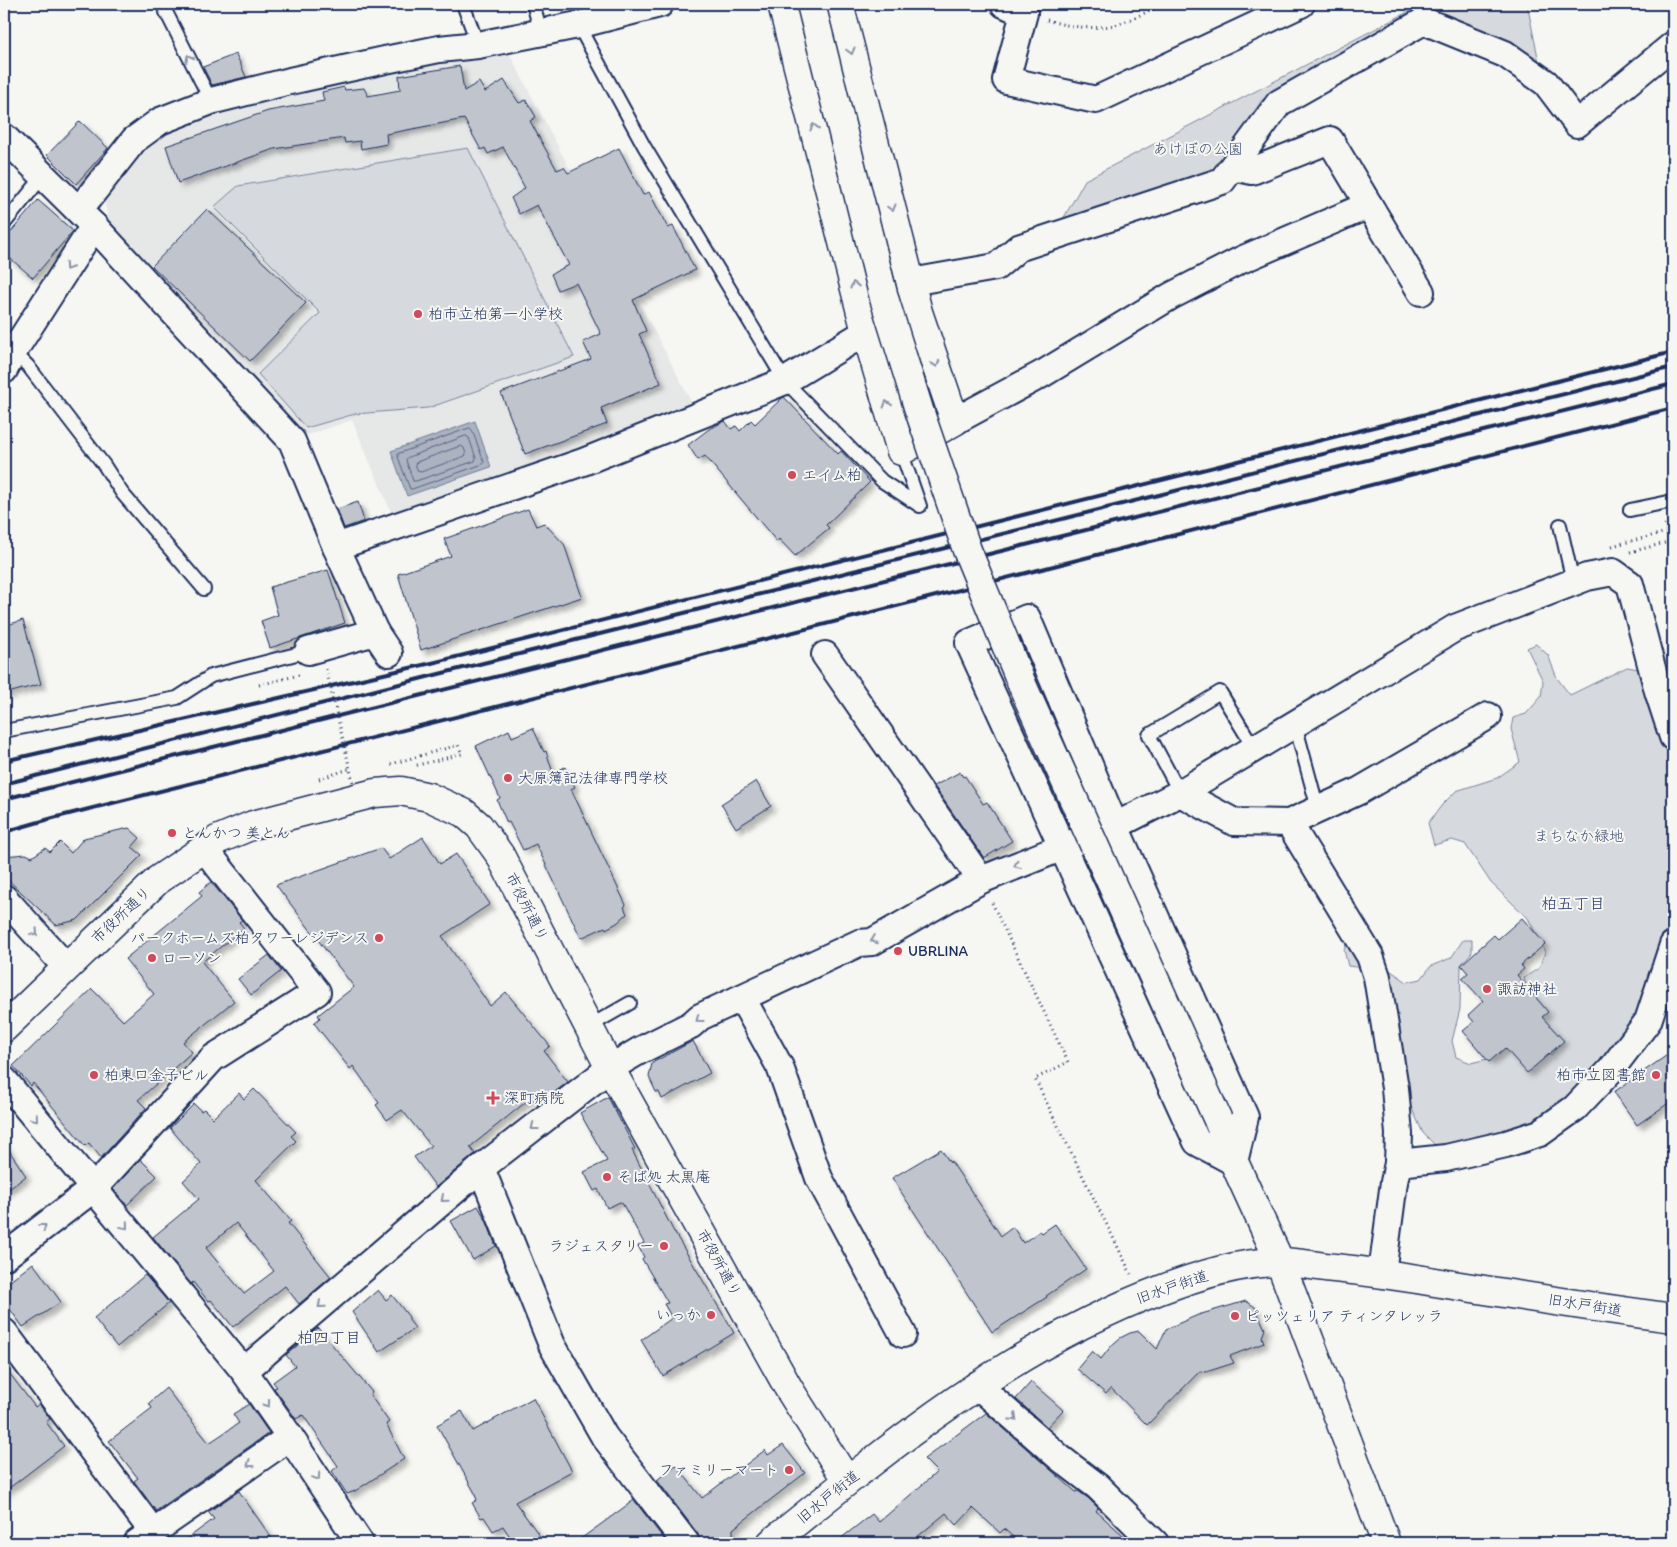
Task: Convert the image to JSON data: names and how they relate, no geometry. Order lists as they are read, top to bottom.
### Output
{
  "streets": {
    "street": ["市役所通り", "旧水戸街道"]
  },
  "crossings": [
    ["市役所通り", "旧水戸街道"]
  ],
  "districts": ["柏五丁目", "柏四丁目"],
  "parks": ["あけぼの公園", "まちなか緑地"],
  "places": {
    "other": [
      "柏市立柏第一小学校",
      "エイム柏",
      "大原簿記法律専門学校",
      "とんかつ 美とん",
      "パークホームズ柏タワーレジデンス",
      "UBRLINA",
      "ローソン",
      "諏訪神社",
      "柏東口金子ビル",
      "柏市立図書館",
      "そば処 太黒庵",
      "ラジェスタリー",
      "いっか",
      "ピッツェリア ティンタレッラ",
      "ファミリーマート"
    ],
    "health": ["深町病院"]
  }
}
